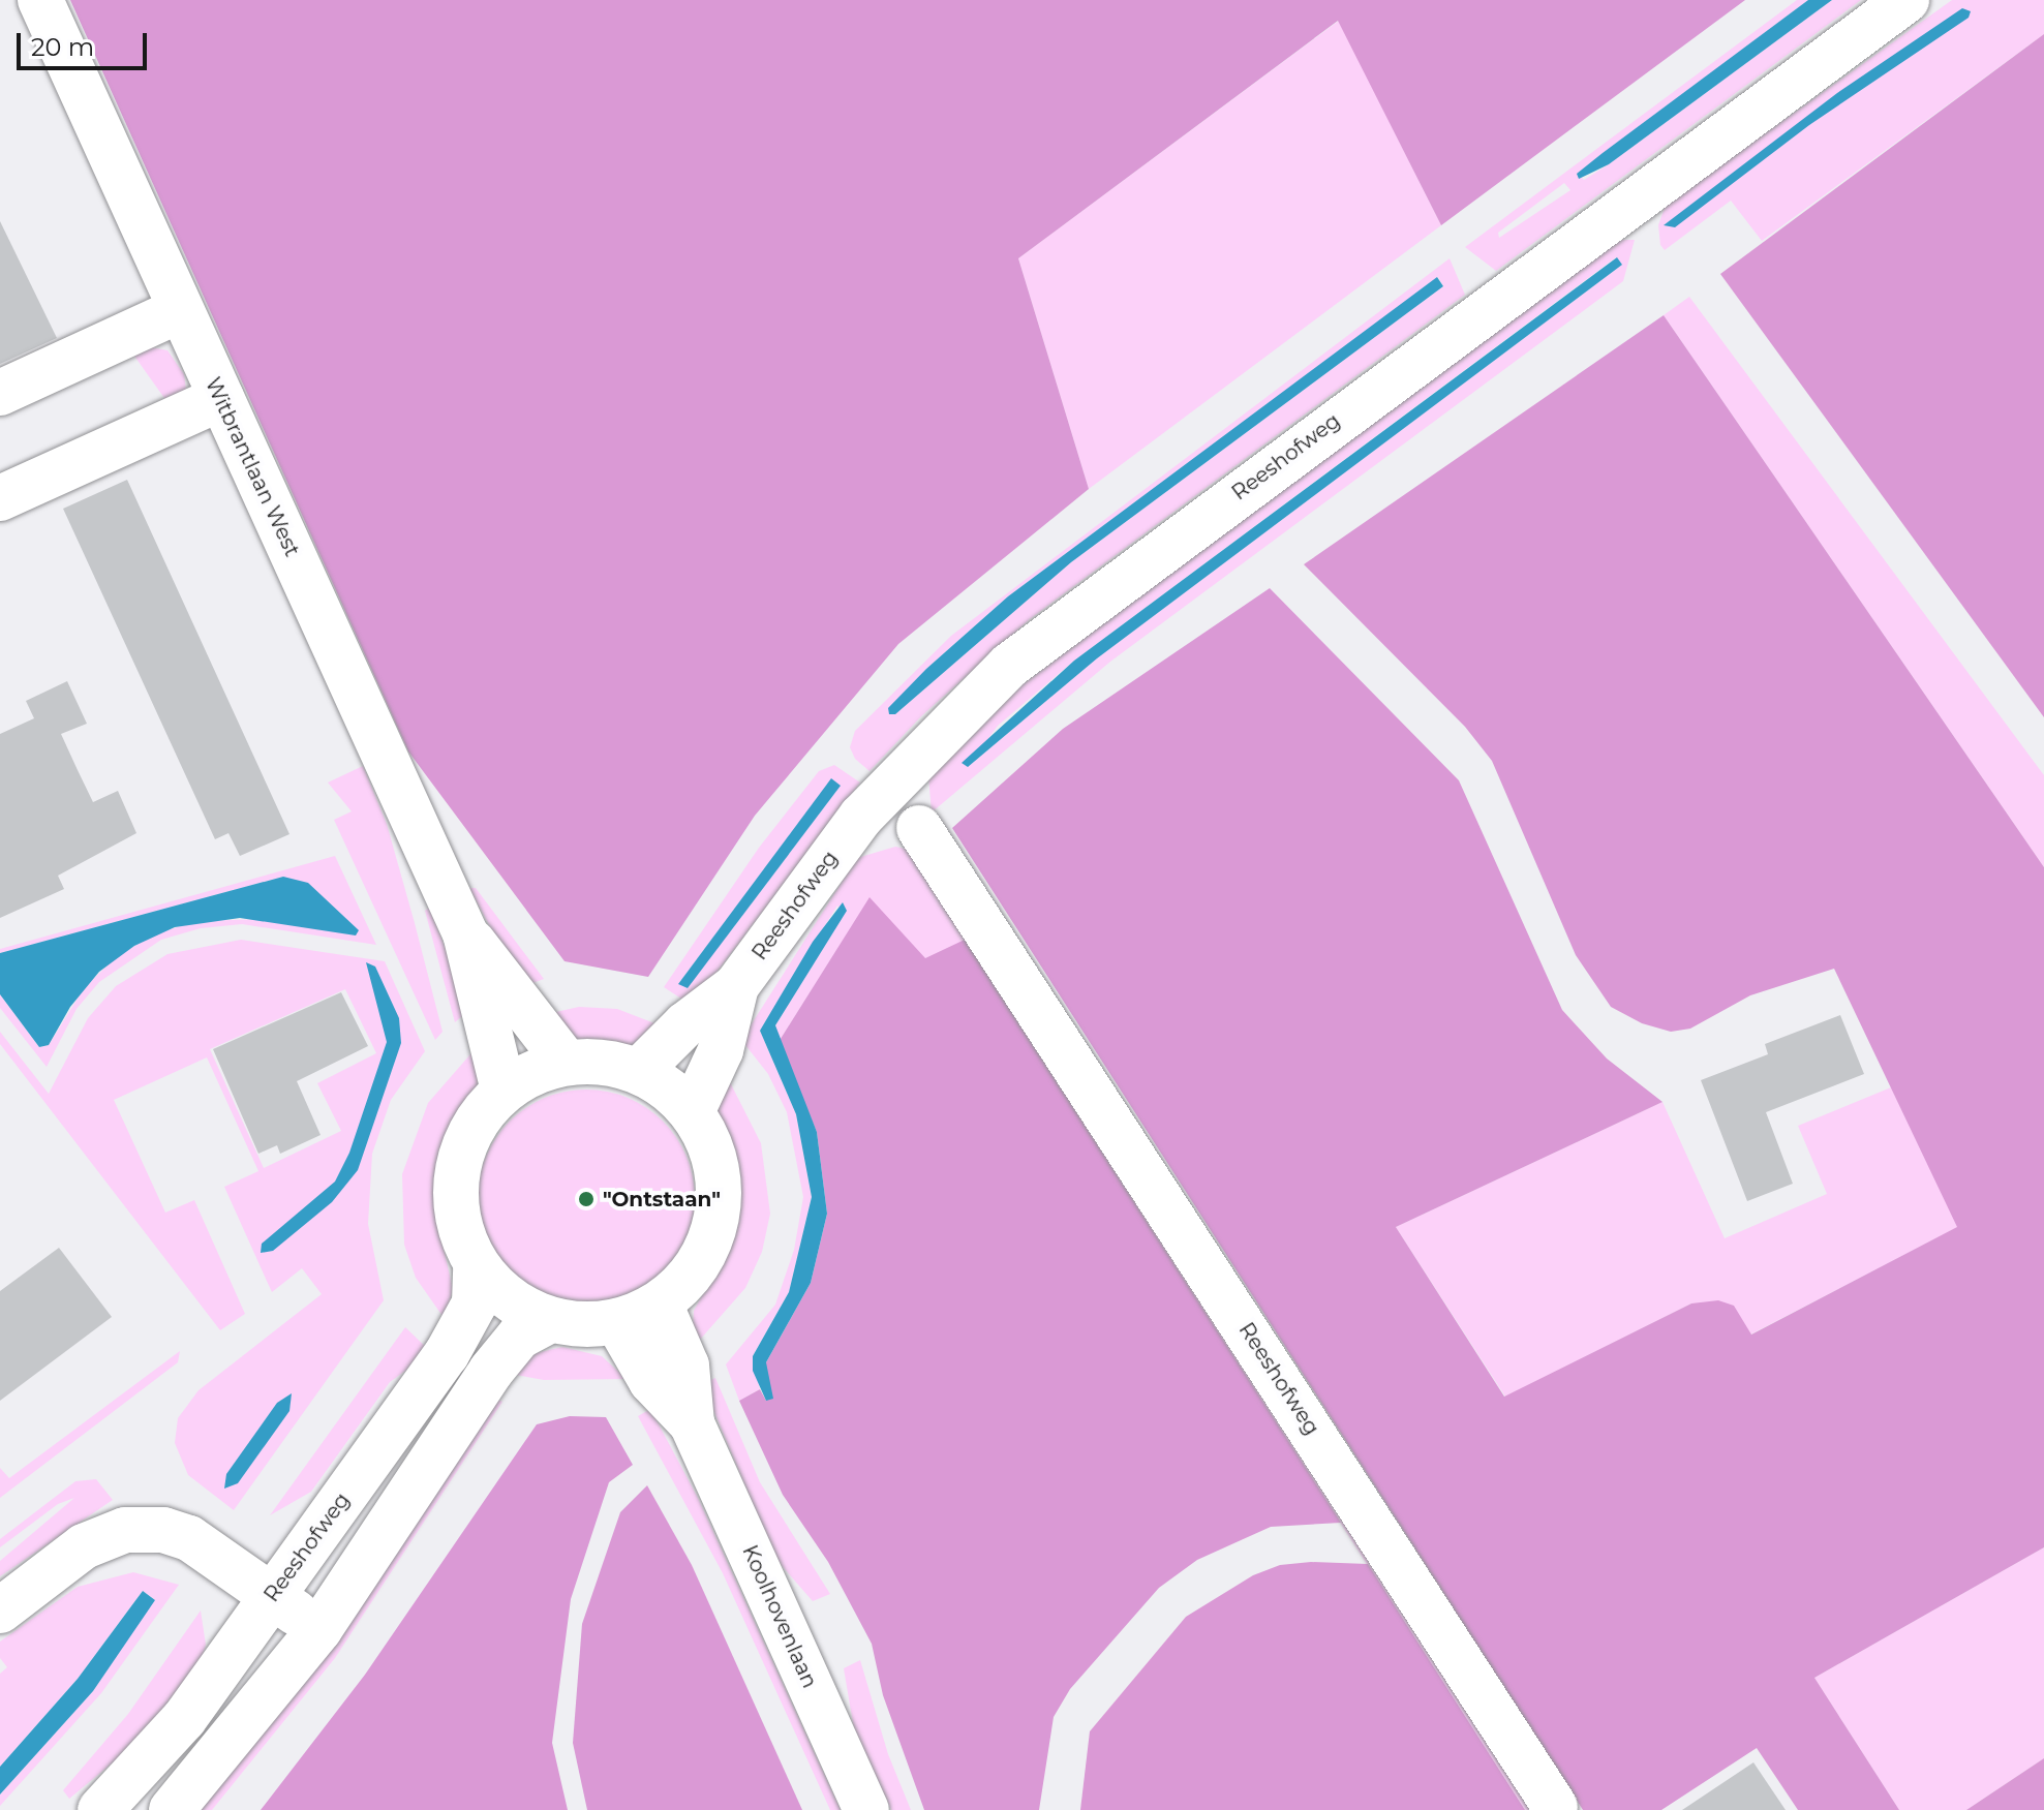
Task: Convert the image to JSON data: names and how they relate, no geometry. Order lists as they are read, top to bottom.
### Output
{
  "streets": {
    "street": ["Reeshofweg", "Witbrantlaan West", "Koolhovenlaan"]
  },
  "crossings": [
    ["Reeshofweg", "Witbrantlaan West"],
    ["Reeshofweg", "Koolhovenlaan"],
    ["Witbrantlaan West", "Koolhovenlaan"]
  ],
  "places": ["\"Ontstaan\""],
  "scale_bar": "20 m"
}
